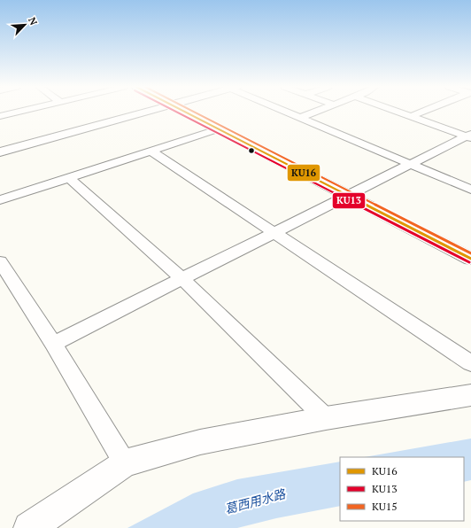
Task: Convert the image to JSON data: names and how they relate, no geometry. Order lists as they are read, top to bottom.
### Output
{
  "water": ["葛西用水路"],
  "lines": ["transit line KU16", "transit line KU13", "transit line KU15"],
  "legend": ["KU16", "KU13", "KU15"],
  "north": "top right"
}
